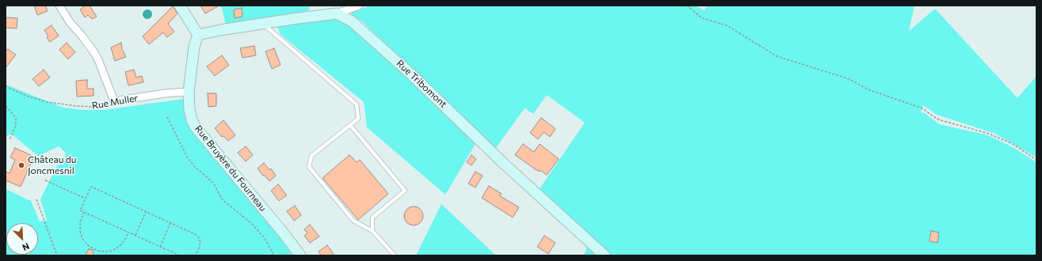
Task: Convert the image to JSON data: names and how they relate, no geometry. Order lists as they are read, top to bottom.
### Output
{
  "streets": {
    "street": ["Rue Tribomont", "Rue Muller", "Rue Bruyère du Fourneau"]
  },
  "crossings": [
    ["Rue Muller", "Rue Bruyère du Fourneau"]
  ],
  "places": ["Château du Joncmesnil"],
  "north": "bottom right"
}
